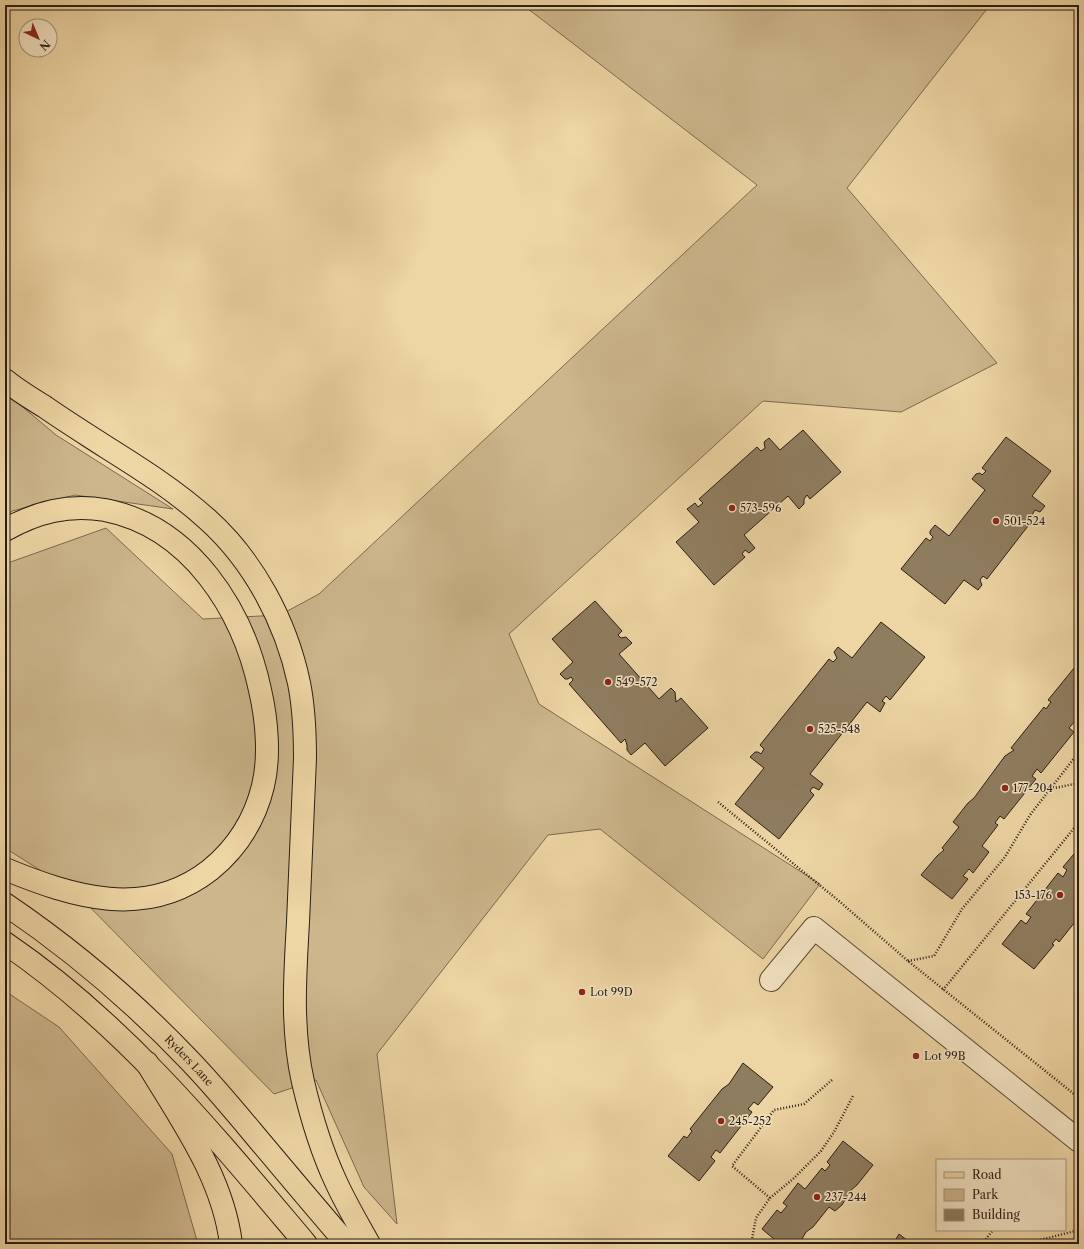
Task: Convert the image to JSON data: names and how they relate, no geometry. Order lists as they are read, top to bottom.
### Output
{
  "streets": {
    "main road": ["Ryders Lane"]
  },
  "places": [
    "573-596",
    "501-524",
    "549-572",
    "525-548",
    "177-204",
    "153-176",
    "Lot 99D",
    "Lot 99B",
    "245-252",
    "237-244"
  ],
  "legend": ["Road", "Park", "Building"],
  "north": "bottom right"
}
